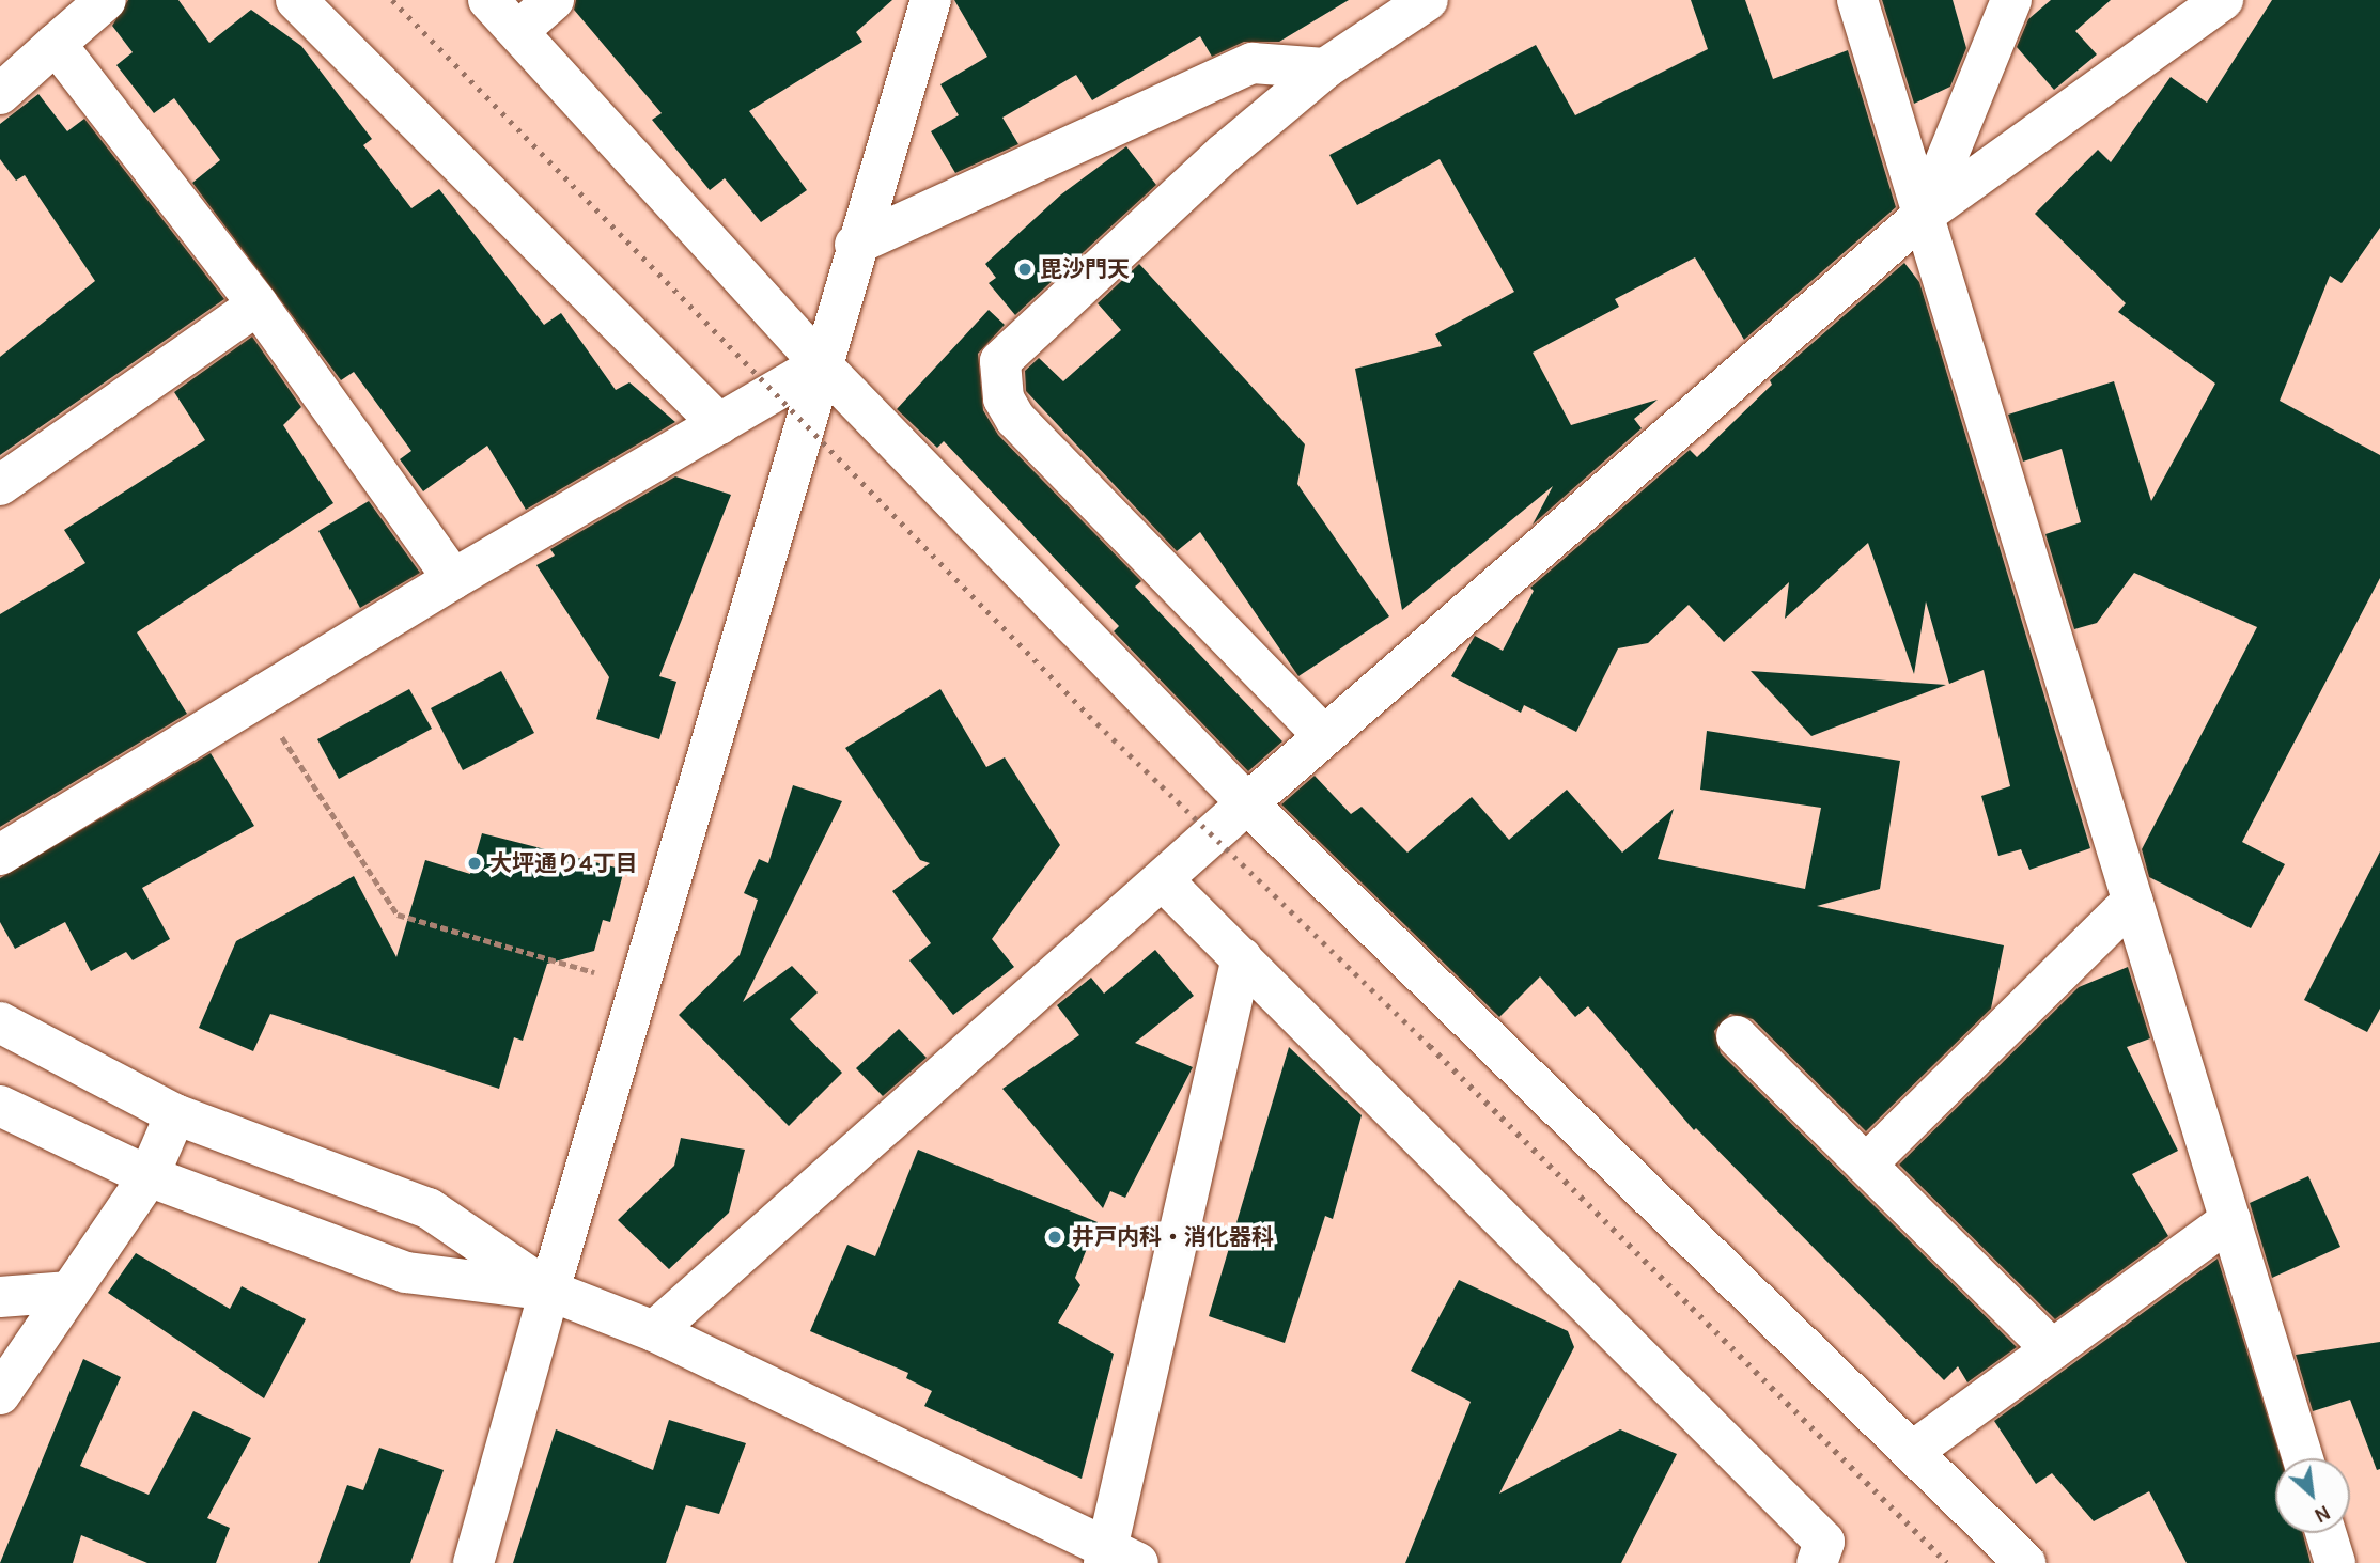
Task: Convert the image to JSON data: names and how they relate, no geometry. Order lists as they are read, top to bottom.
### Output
{
  "places": ["毘沙門天", "大坪通り4丁目", "井戸内科・消化器科"],
  "north": "bottom right"
}
